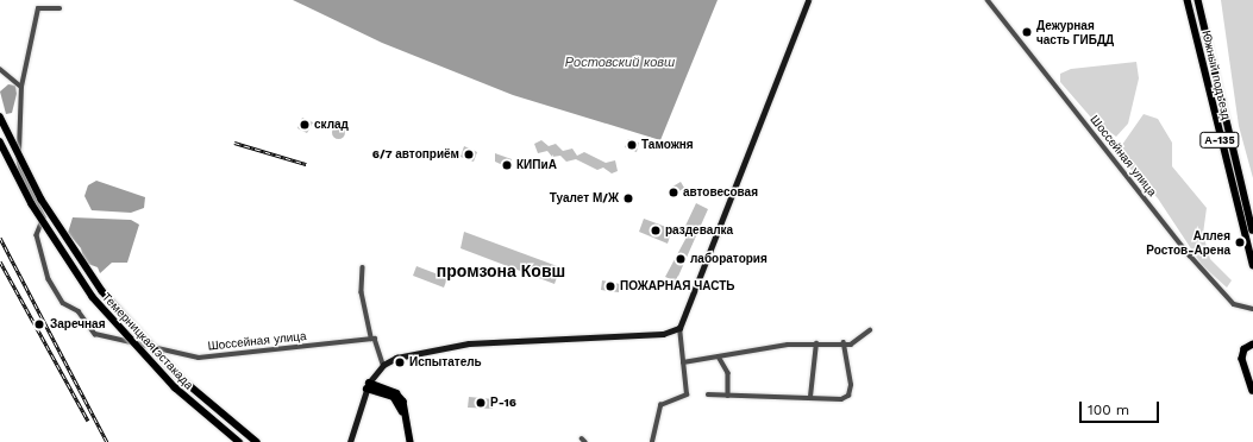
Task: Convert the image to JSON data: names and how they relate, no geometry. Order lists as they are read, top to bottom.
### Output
{
  "streets": {
    "main road": ["Южный подъезд", "А-135", "Темерницкая эстакада"],
    "street": ["Шоссейная улица"]
  },
  "districts": ["промзона Ковш"],
  "water": ["Ростовский ковш"],
  "places": [
    "Дежурная часть ГИБДД",
    "склад",
    "Таможня",
    "6/7 автоприём",
    "КИПиА",
    "автовесовая",
    "Туалет М/Ж",
    "раздевалка",
    "Аллея Ростов-Арена",
    "лаборатория",
    "ПОЖАРНАЯ ЧАСТЬ",
    "Заречная",
    "Испытатель",
    "Р-16"
  ],
  "scale_bar": "100 m"
}
